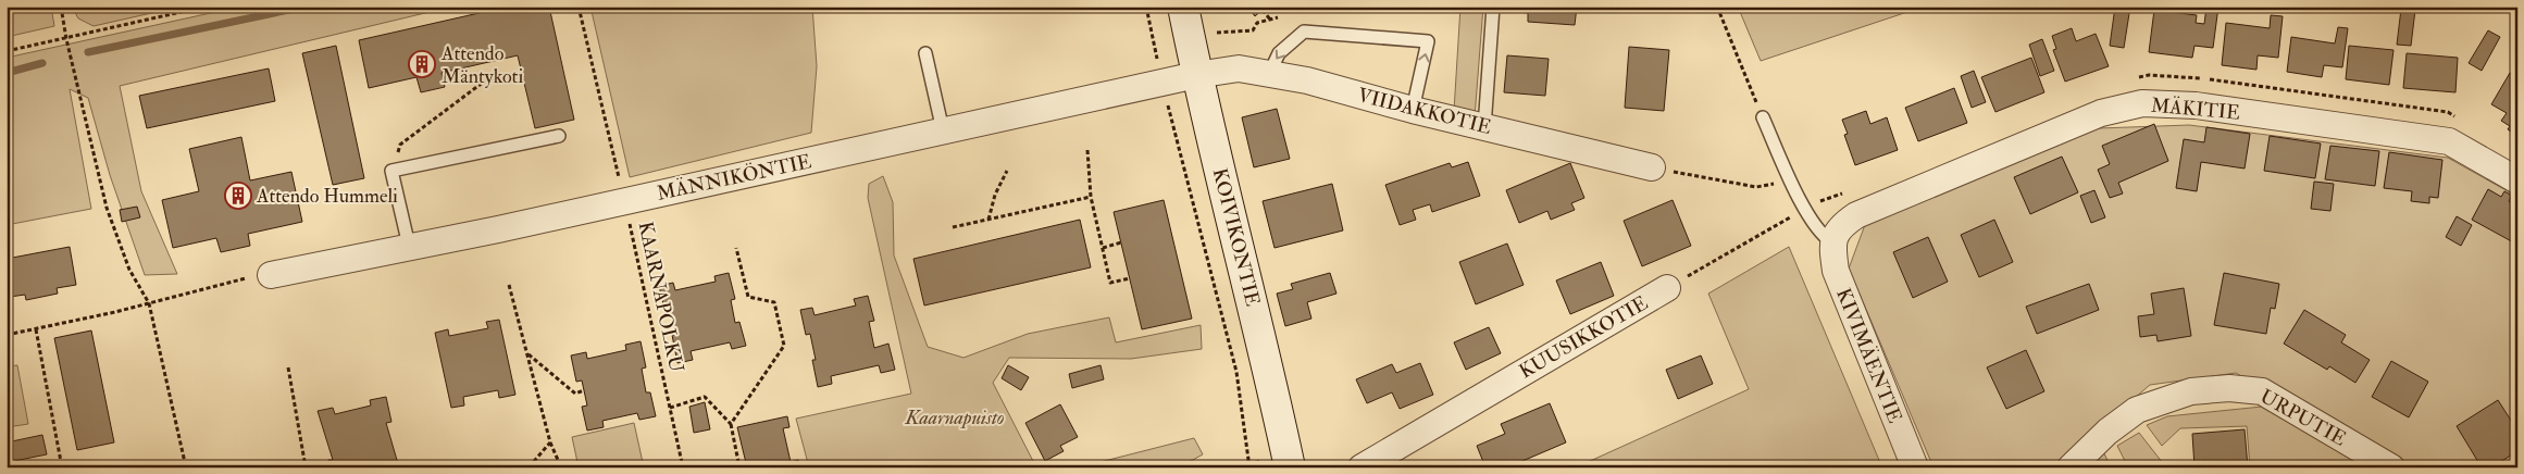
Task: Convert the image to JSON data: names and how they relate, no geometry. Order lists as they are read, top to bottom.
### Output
{
  "streets": {
    "main road": ["KOIVIKONTIE"],
    "street": [
      "MÄKITIE",
      "VIIDAKKOTIE",
      "MÄNNIKÖNTIE",
      "KUUSIKKOTIE",
      "KIVIMÄENTIE",
      "URPUTIE"
    ],
    "path": ["KAARNAPOLKU"]
  },
  "crossings": [
    ["MÄKITIE", "KIVIMÄENTIE"],
    ["VIIDAKKOTIE", "MÄNNIKÖNTIE"],
    ["VIIDAKKOTIE", "KOIVIKONTIE"],
    ["MÄNNIKÖNTIE", "KOIVIKONTIE"],
    ["MÄNNIKÖNTIE", "KAARNAPOLKU"]
  ],
  "parks": ["Kaarnapuisto"],
  "places": {
    "building": ["Attendo Mäntykoti", "Attendo Hummeli"]
  }
}
